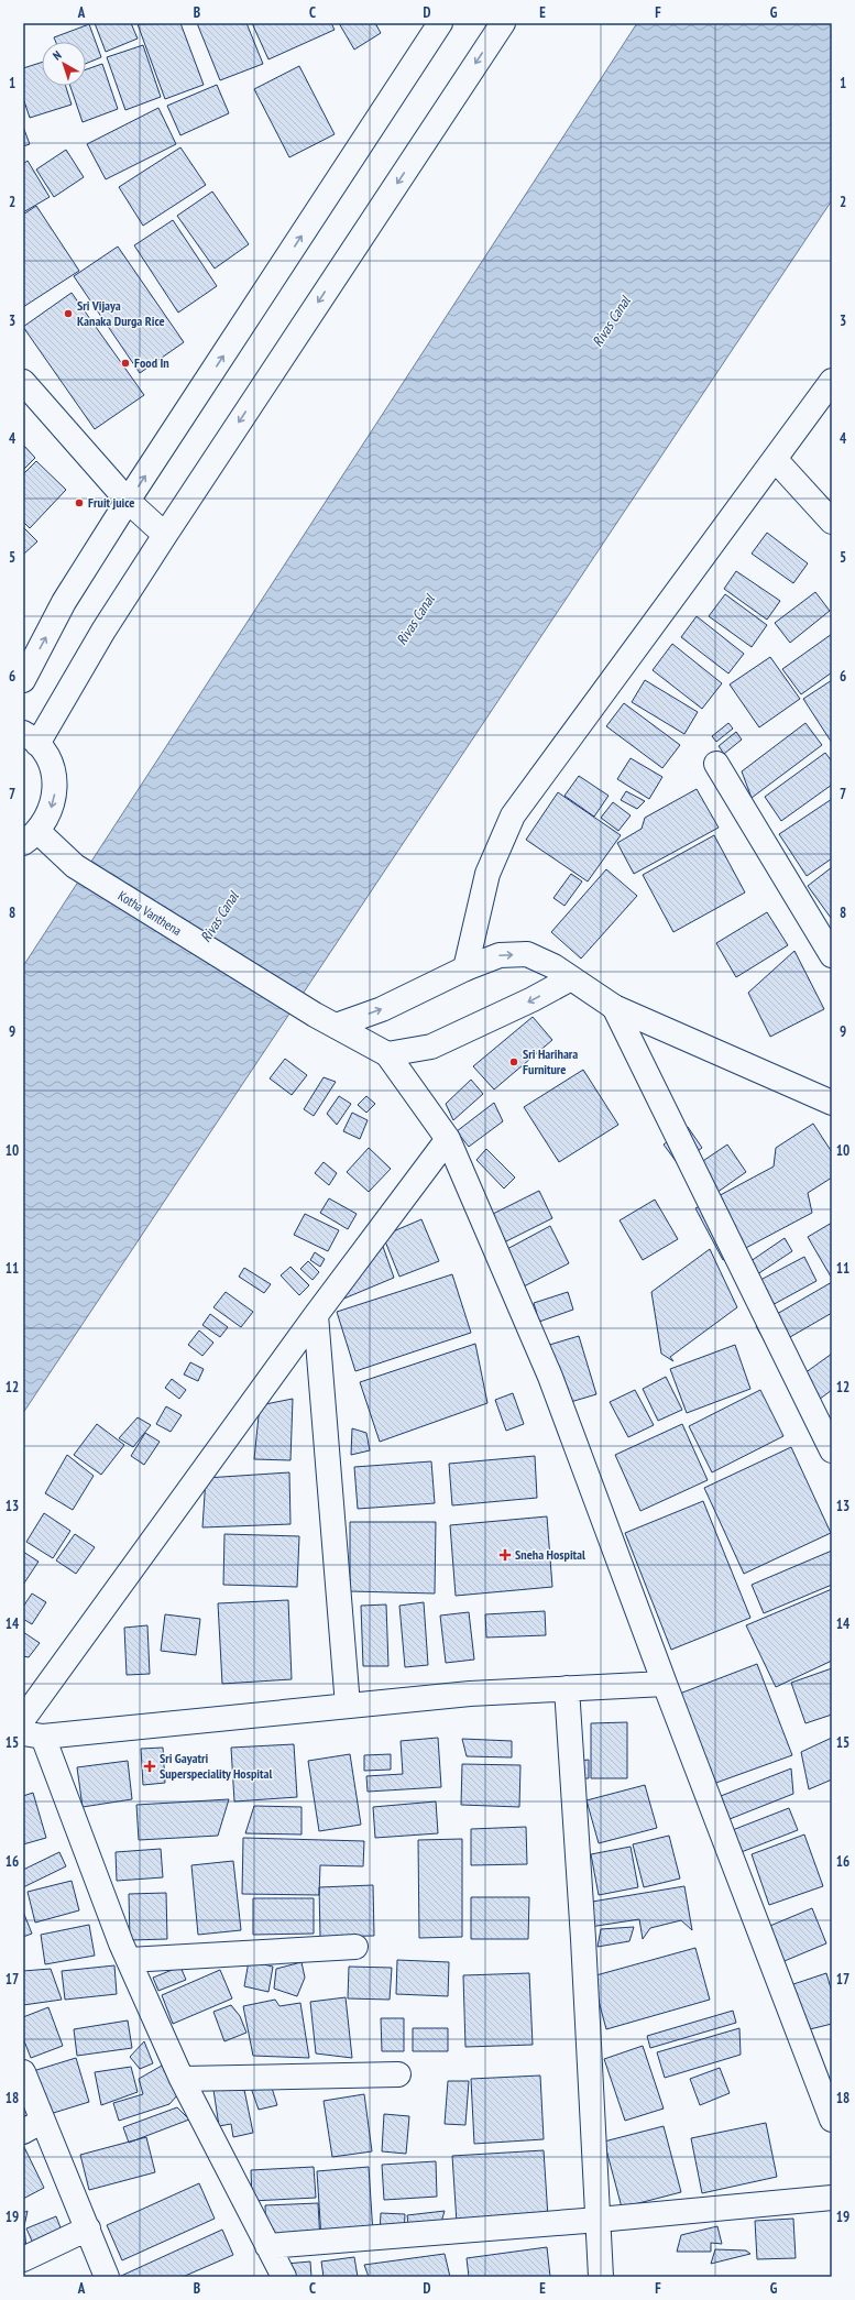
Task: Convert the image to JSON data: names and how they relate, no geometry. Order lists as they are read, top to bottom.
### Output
{
  "streets": {
    "street": ["Kotha Vanthena"]
  },
  "water": ["Rivas Canal"],
  "places": {
    "other": [
      "Sri Vijaya Kanaka Durga Rice",
      "Food In",
      "Fruit juice",
      "Sri Harihara Furniture"
    ],
    "health": ["Sneha Hospital", "Sri Gayatri Superspeciality Hospital"]
  },
  "north": "top left",
  "grid": {
    "columns": [
      "A",
      "B",
      "C",
      "D",
      "E",
      "F",
      "G"
    ],
    "rows": [
      "1",
      "2",
      "3",
      "4",
      "5",
      "6",
      "7",
      "8",
      "9",
      "10",
      "11",
      "12",
      "13",
      "14",
      "15",
      "16",
      "17",
      "18",
      "19"
    ]
  }
}
